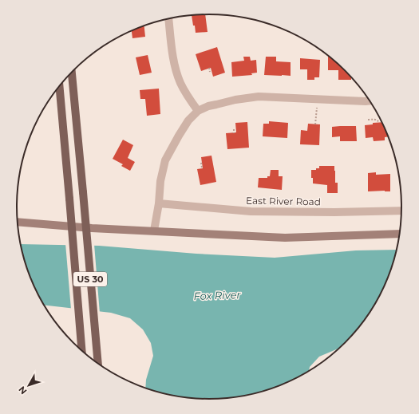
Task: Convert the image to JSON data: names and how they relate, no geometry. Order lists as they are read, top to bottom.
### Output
{
  "streets": {
    "main road": ["US 30"],
    "street": ["East River Road"]
  },
  "water": ["Fox River"],
  "north": "bottom left"
}
